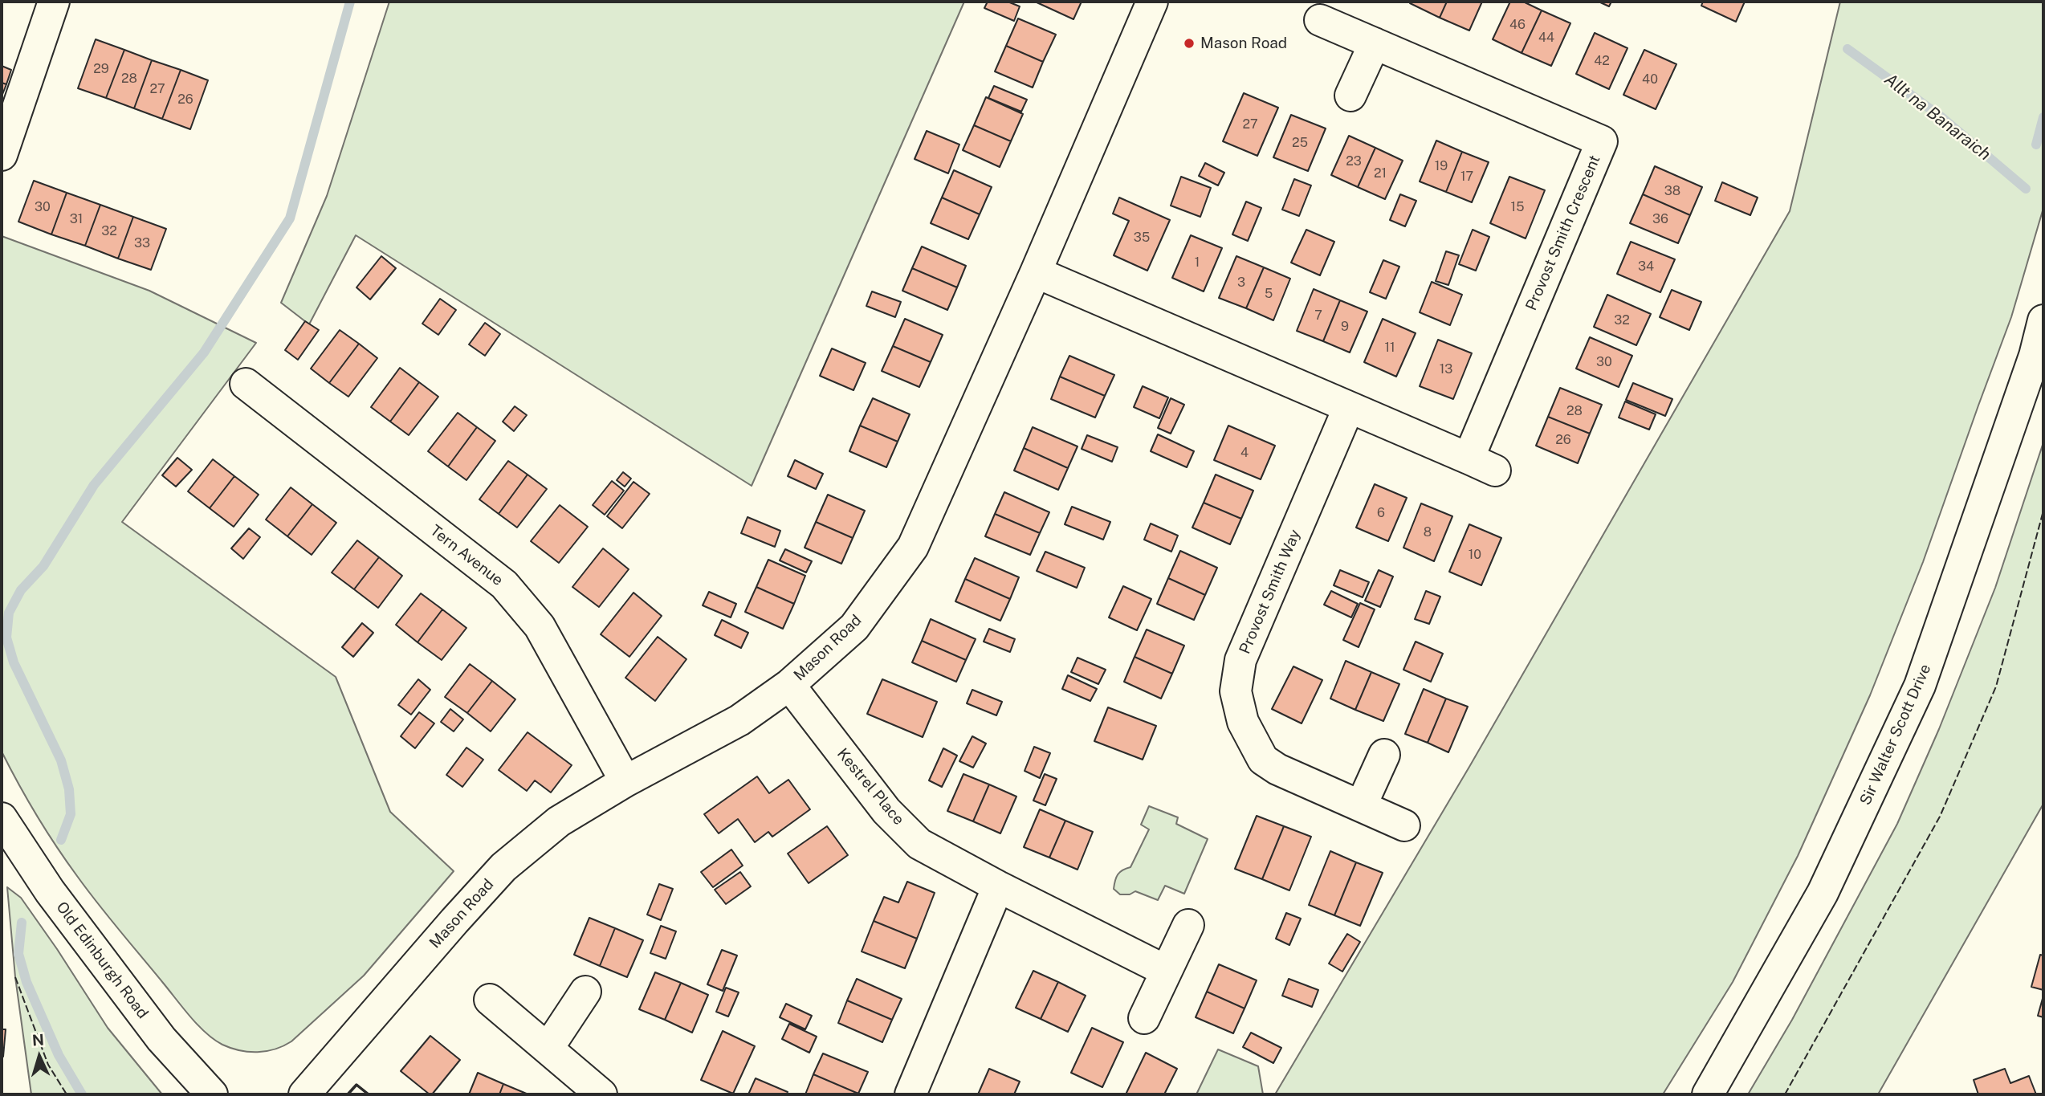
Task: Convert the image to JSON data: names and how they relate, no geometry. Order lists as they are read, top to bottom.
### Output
{
  "streets": {
    "street": [
      "Provost Smith Crescent",
      "Tern Avenue",
      "Provost Smith Way",
      "Mason Road",
      "Sir Walter Scott Drive",
      "Kestrel Place",
      "Old Edinburgh Road"
    ]
  },
  "crossings": [
    ["Provost Smith Crescent", "Provost Smith Way"],
    ["Provost Smith Crescent", "Mason Road"],
    ["Tern Avenue", "Mason Road"],
    ["Mason Road", "Kestrel Place"]
  ],
  "water": ["Allt na Banaraich"],
  "places": ["Mason Road"],
  "house_numbers": [
    "46",
    "44",
    "42",
    "29",
    "28",
    "40",
    "27",
    "26",
    "27",
    "25",
    "23",
    "19",
    "21",
    "17",
    "38",
    "30",
    "15",
    "31",
    "36",
    "32",
    "35",
    "33",
    "1",
    "34",
    "3",
    "5",
    "7",
    "32",
    "9",
    "11",
    "30",
    "13",
    "28",
    "26",
    "4",
    "6",
    "8",
    "10"
  ],
  "north": "top"
}
